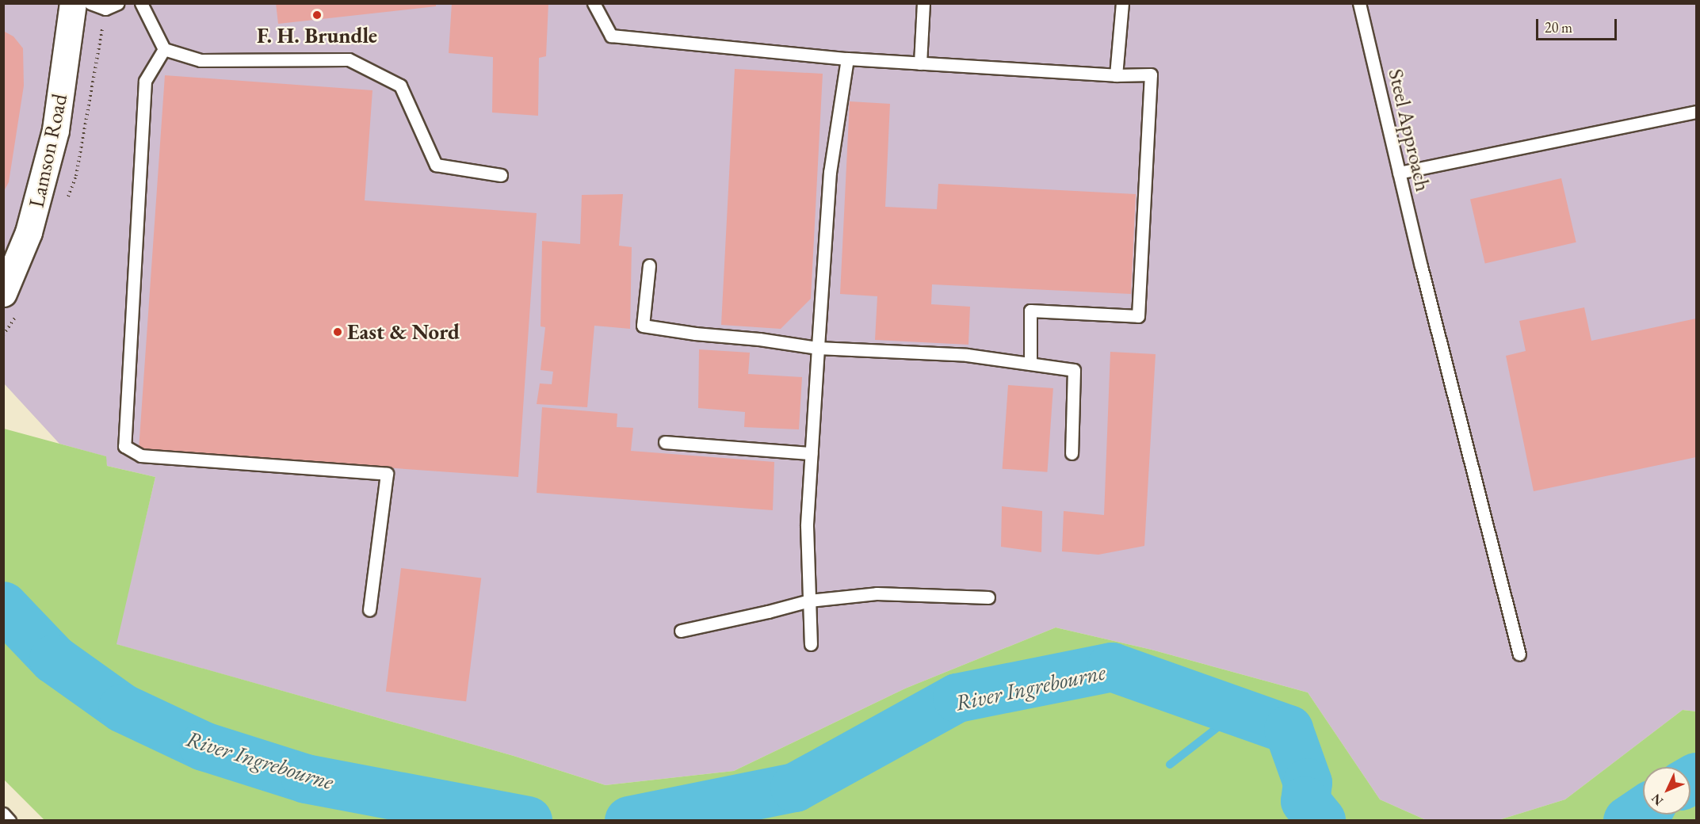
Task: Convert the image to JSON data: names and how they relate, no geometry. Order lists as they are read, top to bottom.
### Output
{
  "streets": {
    "street": ["Lamson Road"],
    "lane": ["Steel Approach"]
  },
  "water": ["River Ingrebourne"],
  "places": ["F. H. Brundle", "East & Nord"],
  "scale_bar": "20 m",
  "north": "bottom left"
}
